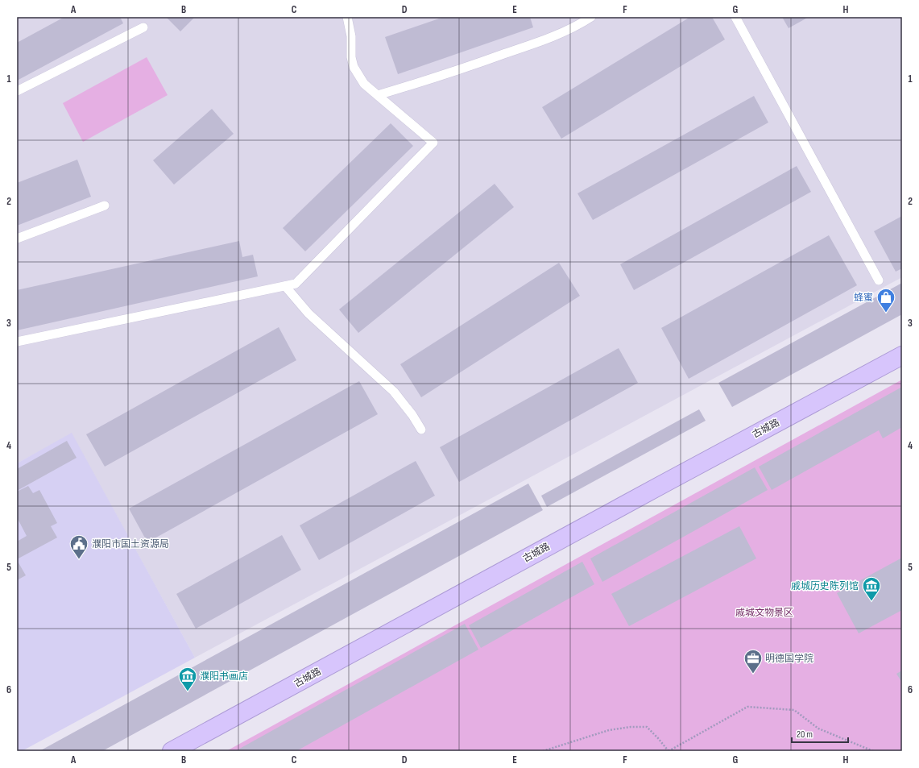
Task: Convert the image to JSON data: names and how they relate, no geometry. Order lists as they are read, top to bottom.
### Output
{
  "streets": {
    "street": ["古城路"]
  },
  "parks": ["戚城文物景区"],
  "places": {
    "shop": ["蜂蜜"],
    "public building": ["濮阳市国土资源局"],
    "museum": ["戚城历史陈列馆", "濮阳书画店"],
    "office": ["明德国学院"]
  },
  "scale_bar": "20 m",
  "grid": {
    "columns": [
      "A",
      "B",
      "C",
      "D",
      "E",
      "F",
      "G",
      "H"
    ],
    "rows": [
      "1",
      "2",
      "3",
      "4",
      "5",
      "6"
    ]
  }
}
